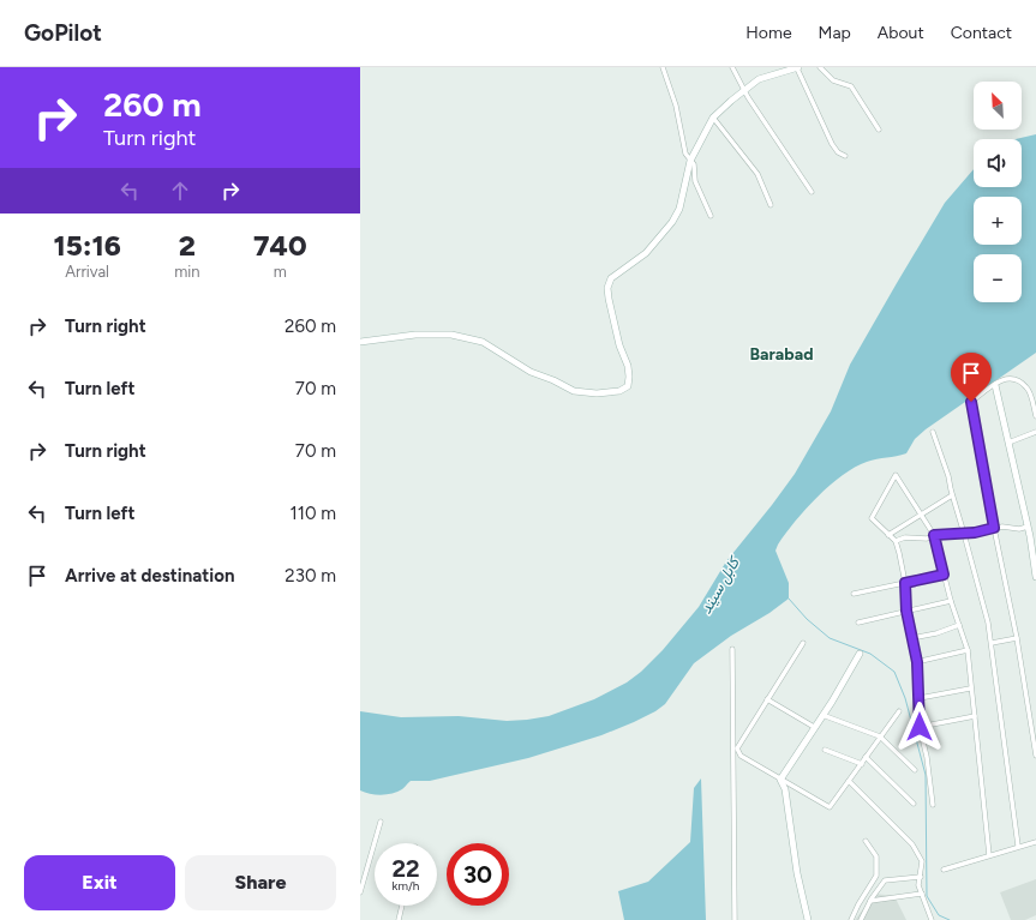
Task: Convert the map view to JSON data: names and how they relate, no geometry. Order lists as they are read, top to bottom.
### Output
{
  "districts": ["Barabad"],
  "water": ["کابل سيند"],
  "north": "top left",
  "page": {
    "header": "GoPilot",
    "nav": [
      "Home",
      "Map",
      "About",
      "Contact"
    ],
    "turn": ["260 m", "Turn right"],
    "map_buttons": ["+", "−"],
    "eta": [
      "15:16",
      "Arrival",
      "2",
      "min",
      "740",
      "m"
    ],
    "list": [
      {
        "name": "Turn right",
        "value": "260 m"
      },
      {
        "name": "Turn left",
        "value": "70 m"
      },
      {
        "name": "Turn right",
        "value": "70 m"
      },
      {
        "name": "Turn left",
        "value": "110 m"
      },
      {
        "name": "Arrive at destination",
        "value": "230 m"
      }
    ],
    "speed": "22 km/h",
    "limit": "30",
    "buttons": ["Exit", "Share"]
  }
}
